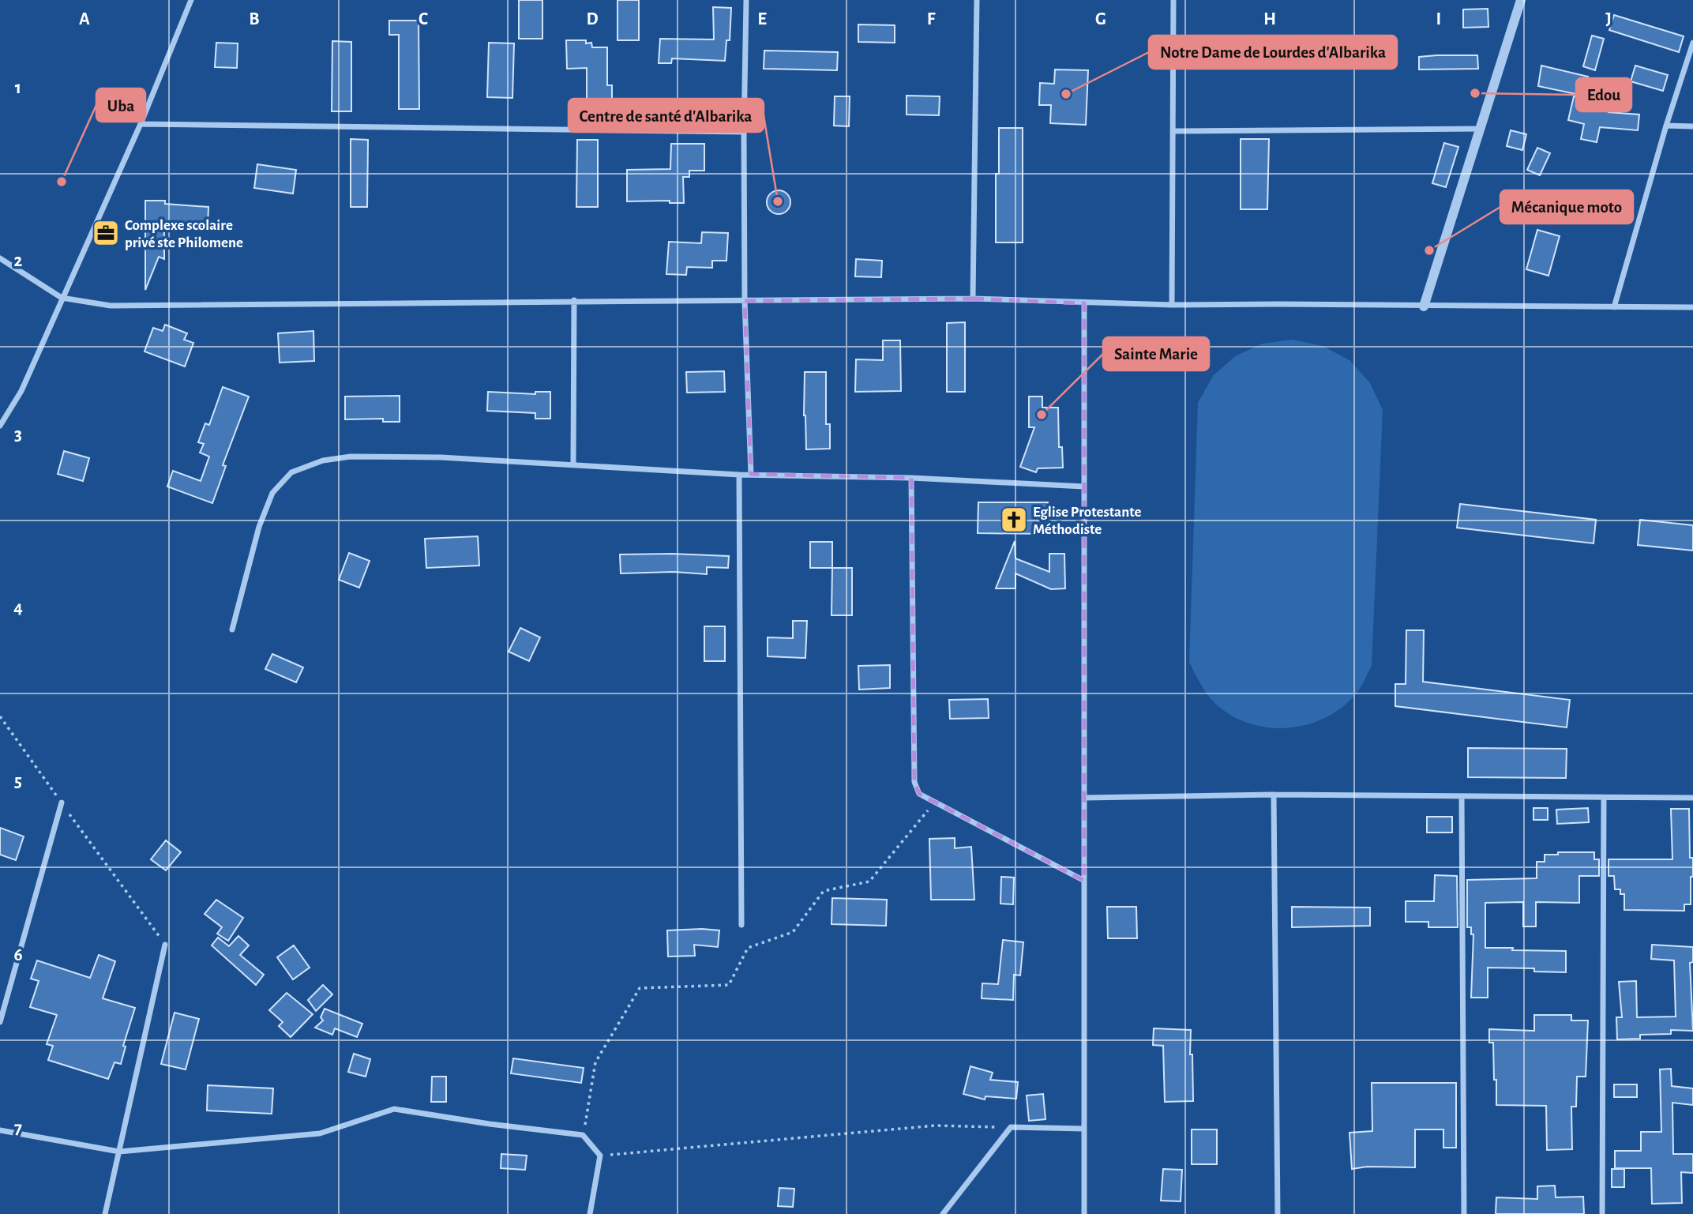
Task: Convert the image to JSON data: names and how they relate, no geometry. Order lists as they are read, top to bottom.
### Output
{
  "places": {
    "other": [
      "Edou",
      "Notre Dame de Lourdes d'Albarika",
      "Uba",
      "Centre de santé d'Albarika",
      "Mécanique moto",
      "Sainte Marie"
    ],
    "office": ["Complexe scolaire privé ste Philomene"],
    "church": ["Eglise Protestante Méthodiste"]
  },
  "grid": {
    "columns": [
      "A",
      "B",
      "C",
      "D",
      "E",
      "F",
      "G",
      "H",
      "I",
      "J"
    ],
    "rows": [
      "1",
      "2",
      "3",
      "4",
      "5",
      "6",
      "7"
    ]
  }
}
